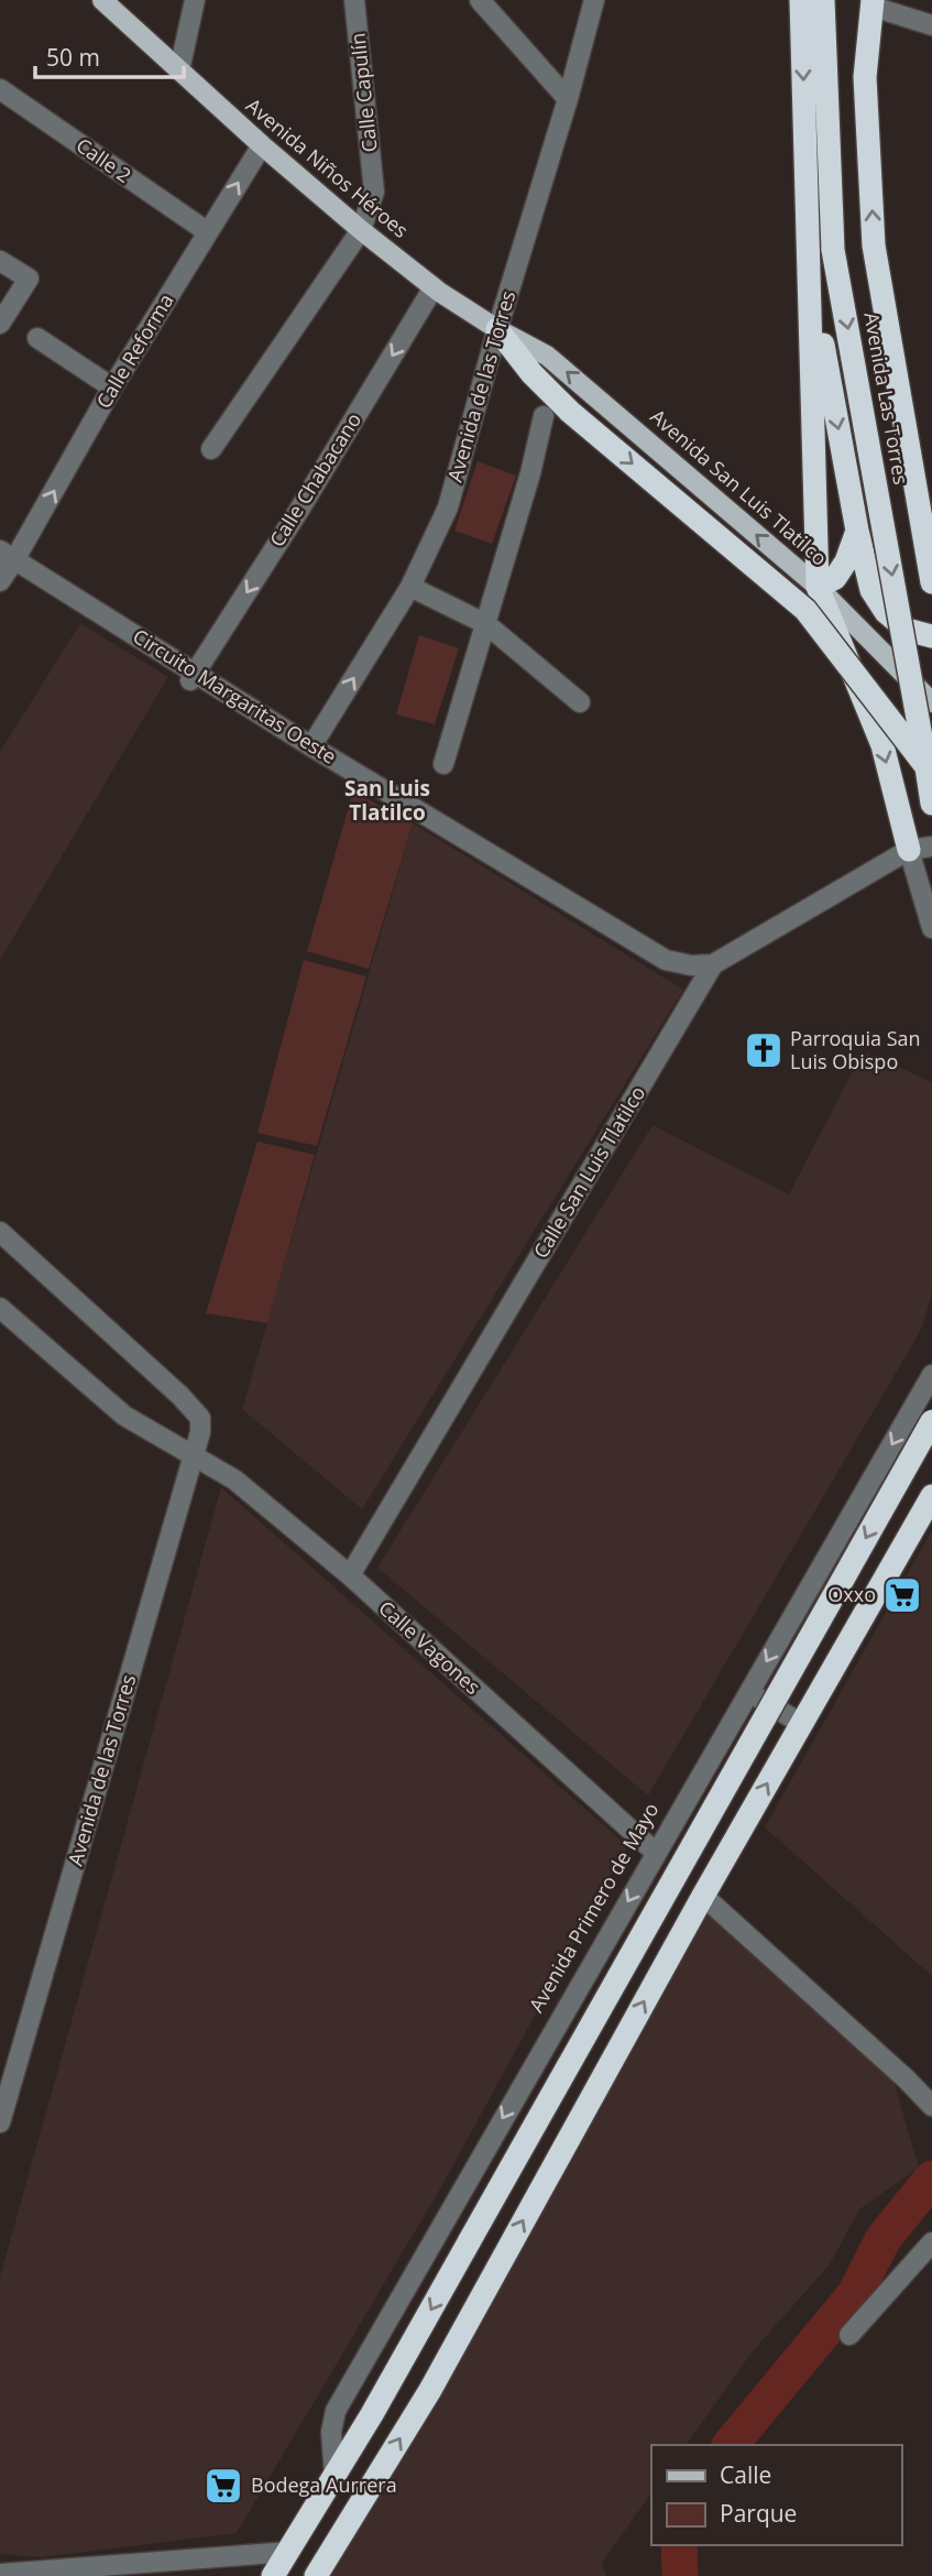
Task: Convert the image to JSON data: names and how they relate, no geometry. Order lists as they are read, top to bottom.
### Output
{
  "streets": {
    "highway": ["Avenida Las Torres"],
    "main road": ["Avenida Niños Héroes", "Avenida San Luis Tlatilco"],
    "street": [
      "Calle Capulín",
      "Calle 2",
      "Calle Reforma",
      "Avenida de las Torres",
      "Calle Chabacano",
      "Circuito Margaritas Oeste",
      "Calle San Luis Tlatilco",
      "Calle Vagones",
      "Avenida Primero de Mayo"
    ]
  },
  "crossings": [
    ["Calle Capulín", "Avenida Niños Héroes"],
    ["Calle 2", "Calle Reforma"],
    ["Avenida Niños Héroes", "Calle Reforma"],
    ["Avenida Niños Héroes", "Avenida de las Torres"],
    ["Avenida Niños Héroes", "Calle Chabacano"],
    ["Avenida Niños Héroes", "Avenida San Luis Tlatilco"],
    ["Calle Reforma", "Circuito Margaritas Oeste"],
    ["Avenida de las Torres", "Avenida San Luis Tlatilco"],
    ["Avenida de las Torres", "Circuito Margaritas Oeste"],
    ["Avenida de las Torres", "Calle Vagones"],
    ["Calle Chabacano", "Circuito Margaritas Oeste"],
    ["Circuito Margaritas Oeste", "Calle San Luis Tlatilco"],
    ["Calle San Luis Tlatilco", "Calle Vagones"],
    ["Calle Vagones", "Avenida Primero de Mayo"]
  ],
  "one_way": [
    "Calle Reforma",
    "Calle Chabacano",
    "Avenida San Luis Tlatilco",
    "Avenida Primero de Mayo"
  ],
  "districts": ["San Luis Tlatilco"],
  "places": {
    "church": ["Parroquia San Luis Obispo"],
    "supermarket": ["Oxxo", "Bodega Aurrera"]
  },
  "legend": ["Calle", "Parque"],
  "scale_bar": "50 m"
}
